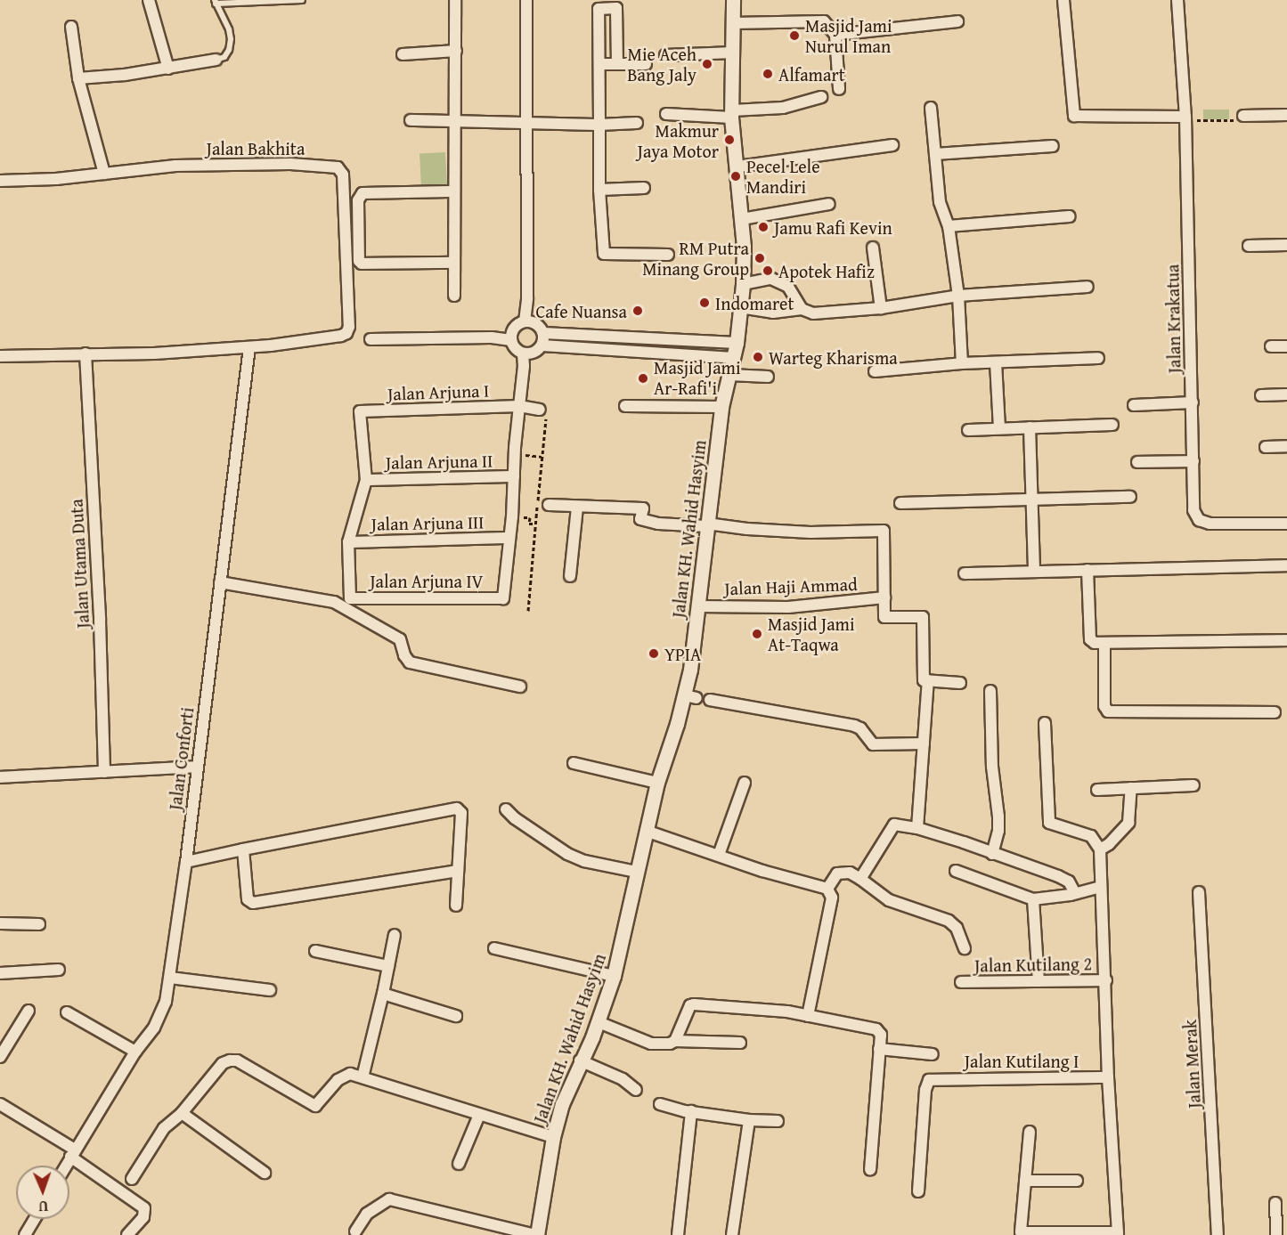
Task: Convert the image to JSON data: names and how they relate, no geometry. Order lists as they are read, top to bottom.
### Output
{
  "streets": {
    "street": [
      "Jalan Bakhita",
      "Jalan Krakatua",
      "Jalan Arjuna I",
      "Jalan Arjuna II",
      "Jalan Arjuna III",
      "Jalan KH. Wahid Hasyim",
      "Jalan Utama Duta",
      "Jalan Arjuna IV",
      "Jalan Haji Ammad",
      "Jalan Conforti",
      "Jalan Kutilang 2",
      "Jalan Kutilang I",
      "Jalan Merak"
    ]
  },
  "crossings": [
    ["Jalan Bakhita", "Jalan Conforti"],
    ["Jalan Arjuna I", "Jalan Arjuna II"],
    ["Jalan Arjuna III", "Jalan Arjuna IV"],
    ["Jalan KH. Wahid Hasyim", "Jalan Haji Ammad"]
  ],
  "places": [
    "Masjid Jami Nurul Iman",
    "Mie Aceh Bang Jaly",
    "Alfamart",
    "Makmur Jaya Motor",
    "Pecel Lele Mandiri",
    "Jamu Rafi Kevin",
    "RM Putra Minang Group",
    "Apotek Hafiz",
    "Indomaret",
    "Cafe Nuansa",
    "Warteg Kharisma",
    "Masjid Jami Ar-Rafi'i",
    "Masjid Jami At-Taqwa",
    "YPIA"
  ],
  "north": "bottom"
}
